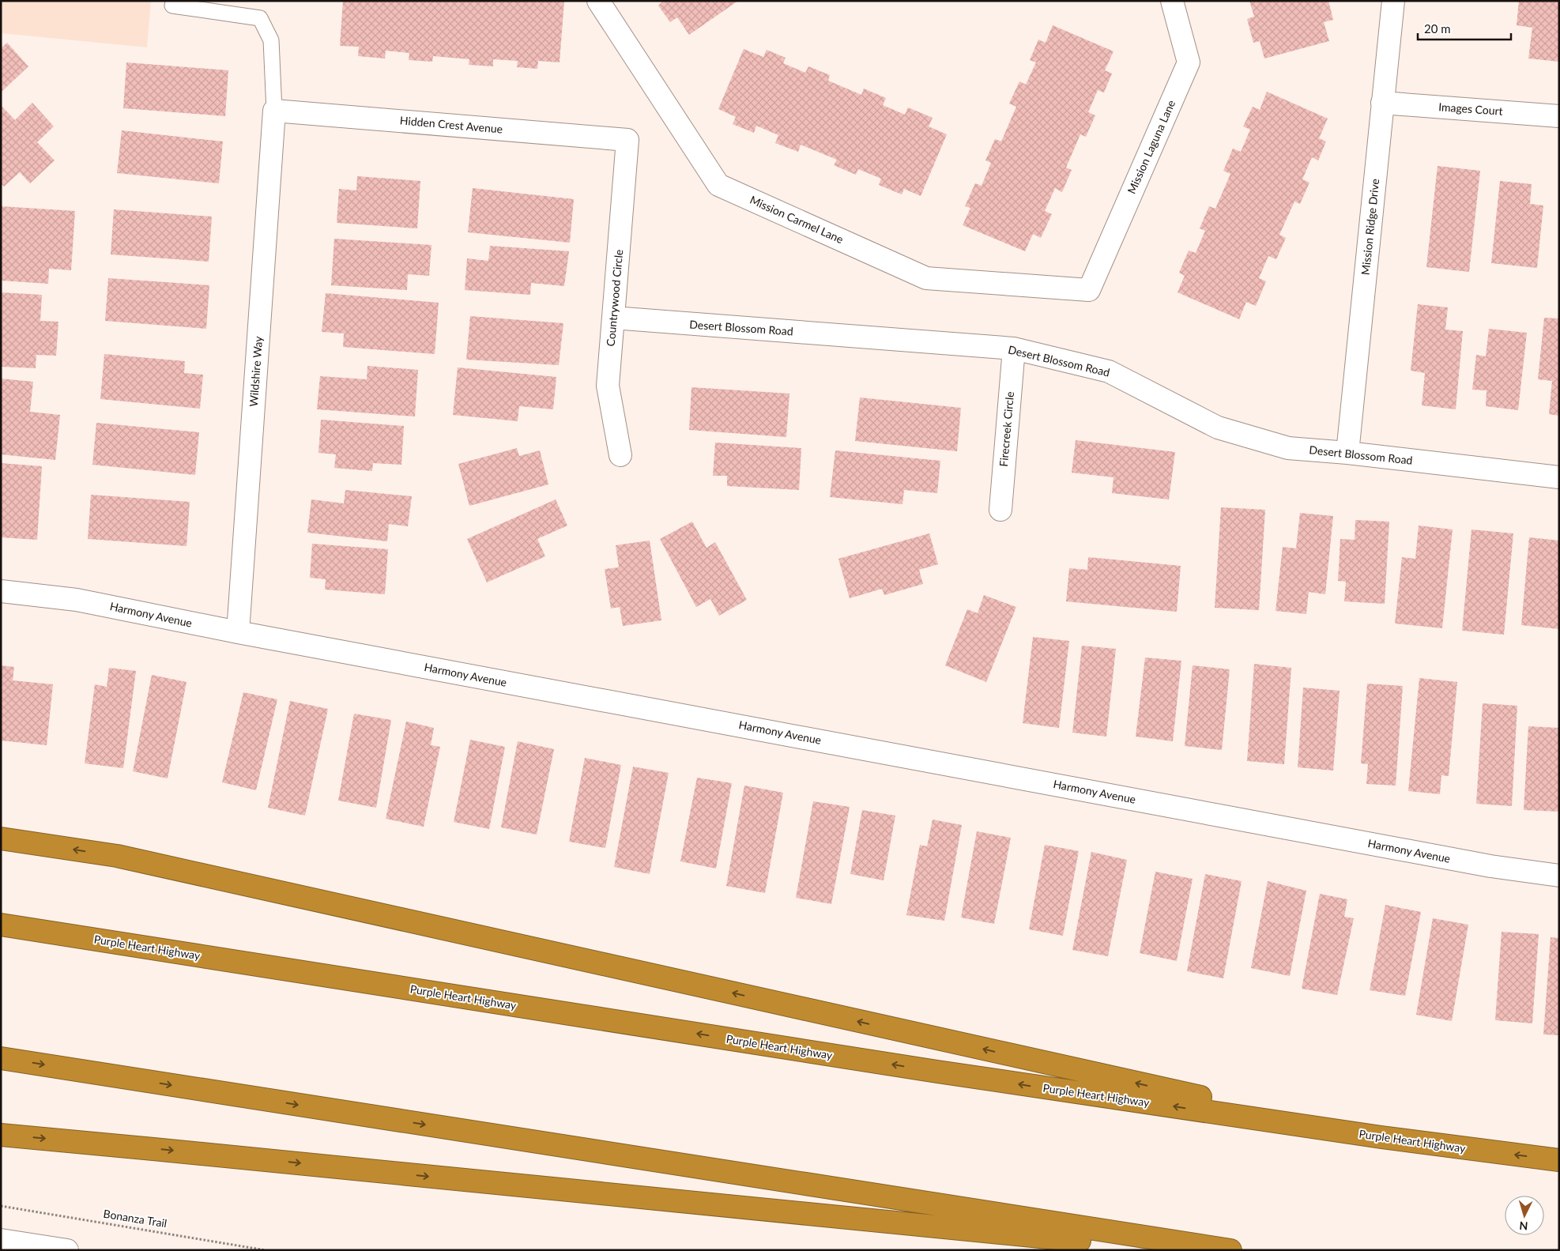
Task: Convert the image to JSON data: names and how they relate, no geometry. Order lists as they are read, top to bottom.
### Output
{
  "streets": {
    "highway": ["Purple Heart Highway"],
    "street": [
      "Images Court",
      "Hidden Crest Avenue",
      "Mission Laguna Lane",
      "Mission Carmel Lane",
      "Mission Ridge Drive",
      "Countrywood Circle",
      "Desert Blossom Road",
      "Wildshire Way",
      "Firecreek Circle",
      "Harmony Avenue"
    ],
    "path": ["Bonanza Trail"]
  },
  "crossings": [
    ["Images Court", "Mission Ridge Drive"],
    ["Hidden Crest Avenue", "Countrywood Circle"],
    ["Hidden Crest Avenue", "Wildshire Way"],
    ["Mission Laguna Lane", "Mission Carmel Lane"],
    ["Mission Ridge Drive", "Desert Blossom Road"],
    ["Countrywood Circle", "Desert Blossom Road"],
    ["Desert Blossom Road", "Firecreek Circle"],
    ["Wildshire Way", "Harmony Avenue"]
  ],
  "scale_bar": "20 m",
  "north": "bottom"
}
